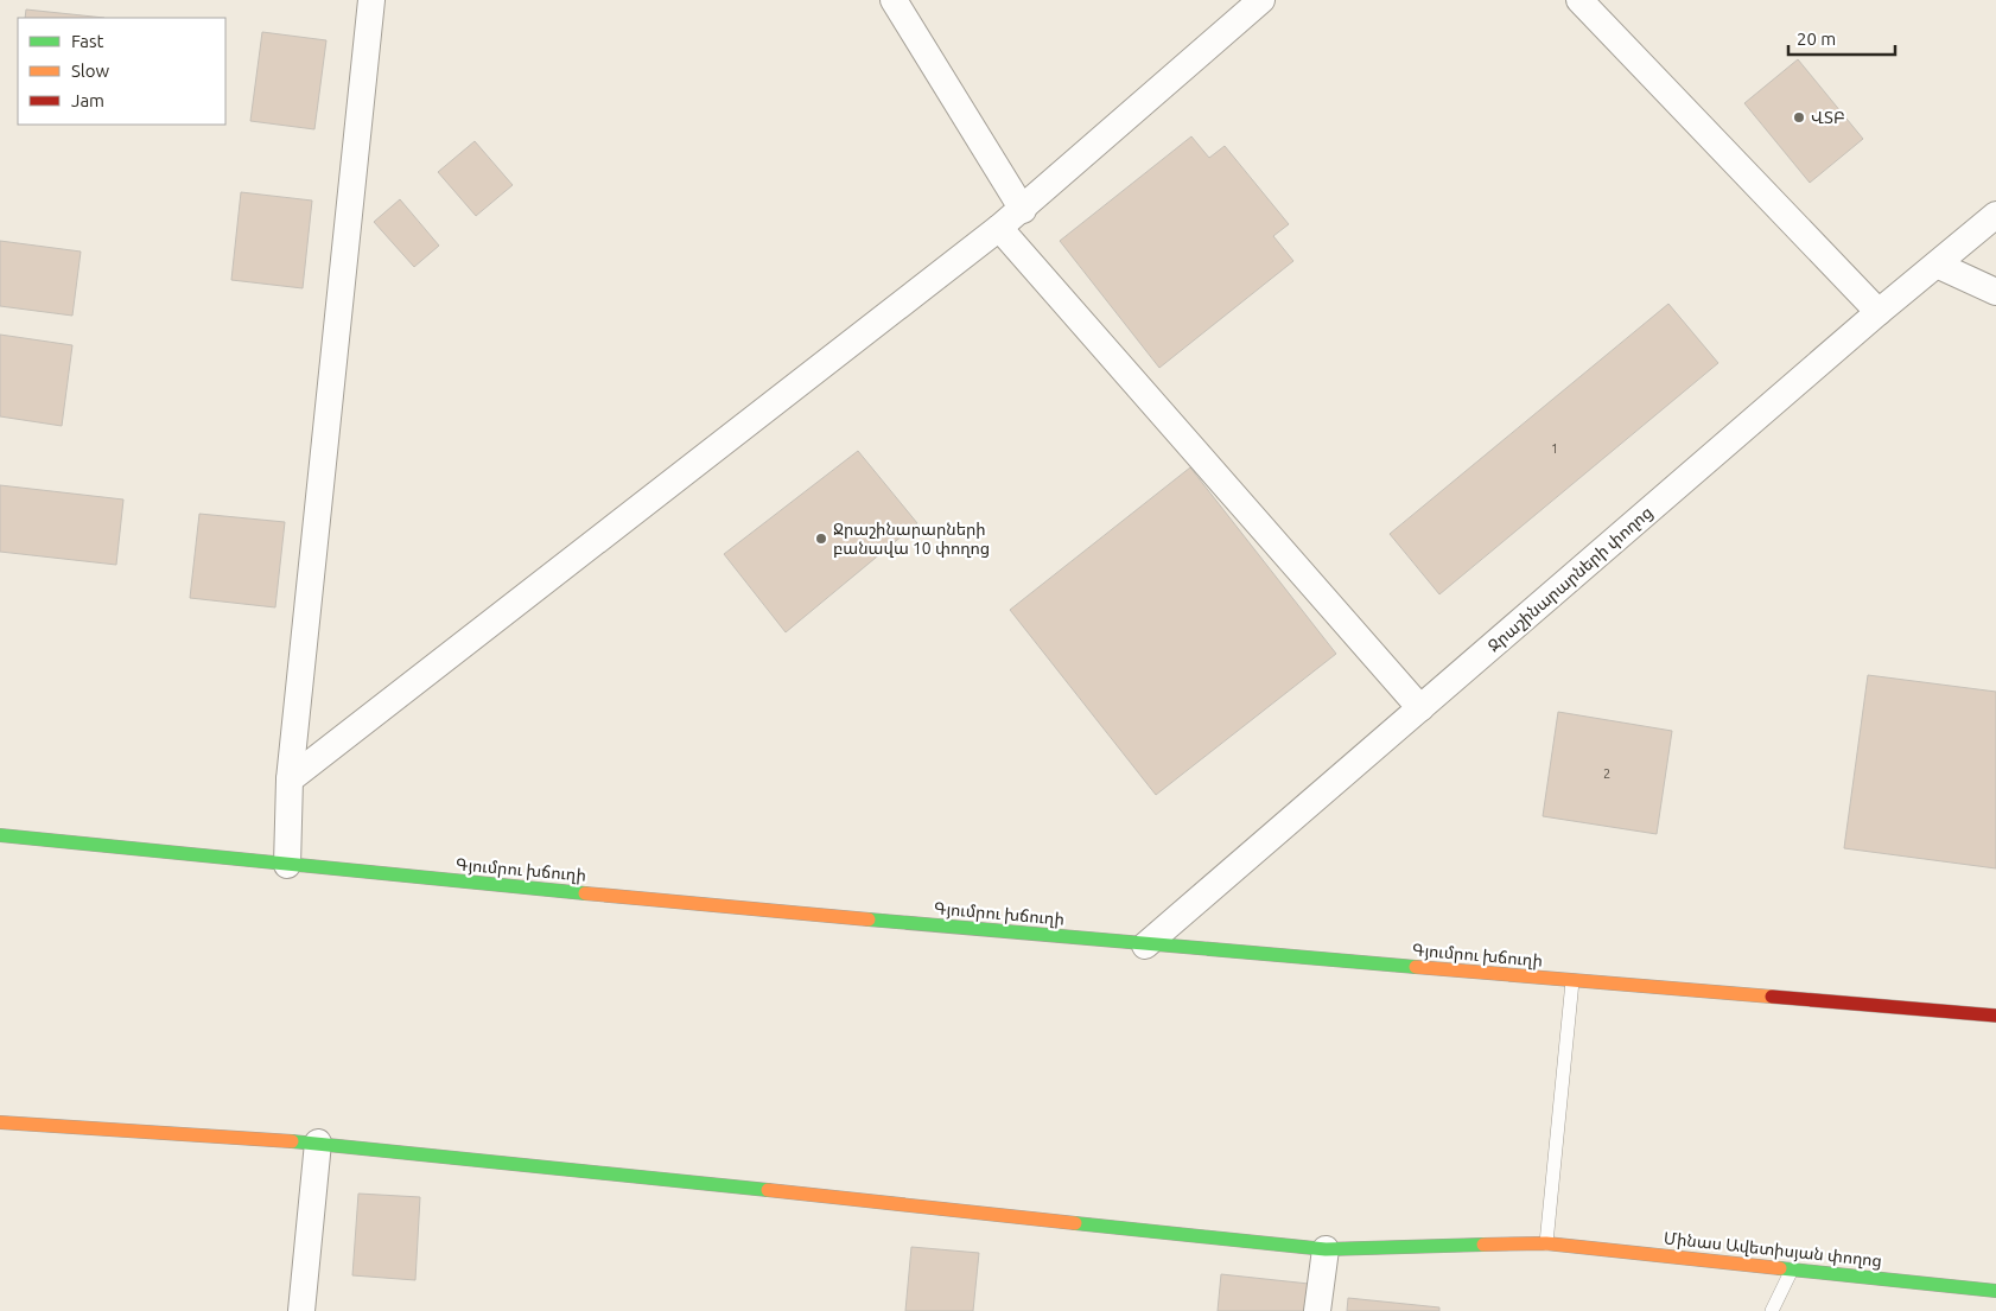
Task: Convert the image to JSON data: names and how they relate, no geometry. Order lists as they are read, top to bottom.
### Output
{
  "streets": {
    "street": ["Ջրաշինարարների փողոց", "Գյումրու խճուղի", "Մինաս Ավետիսյան փողոց"]
  },
  "crossings": [
    ["Ջրաշինարարների փողոց", "Գյումրու խճուղի"]
  ],
  "places": ["ՎՏԲ", "Ջրաշինարարների բանավա 10 փողոց"],
  "house_numbers": ["1", "2"],
  "legend": ["Fast", "Slow", "Jam"],
  "scale_bar": "20 m"
}
